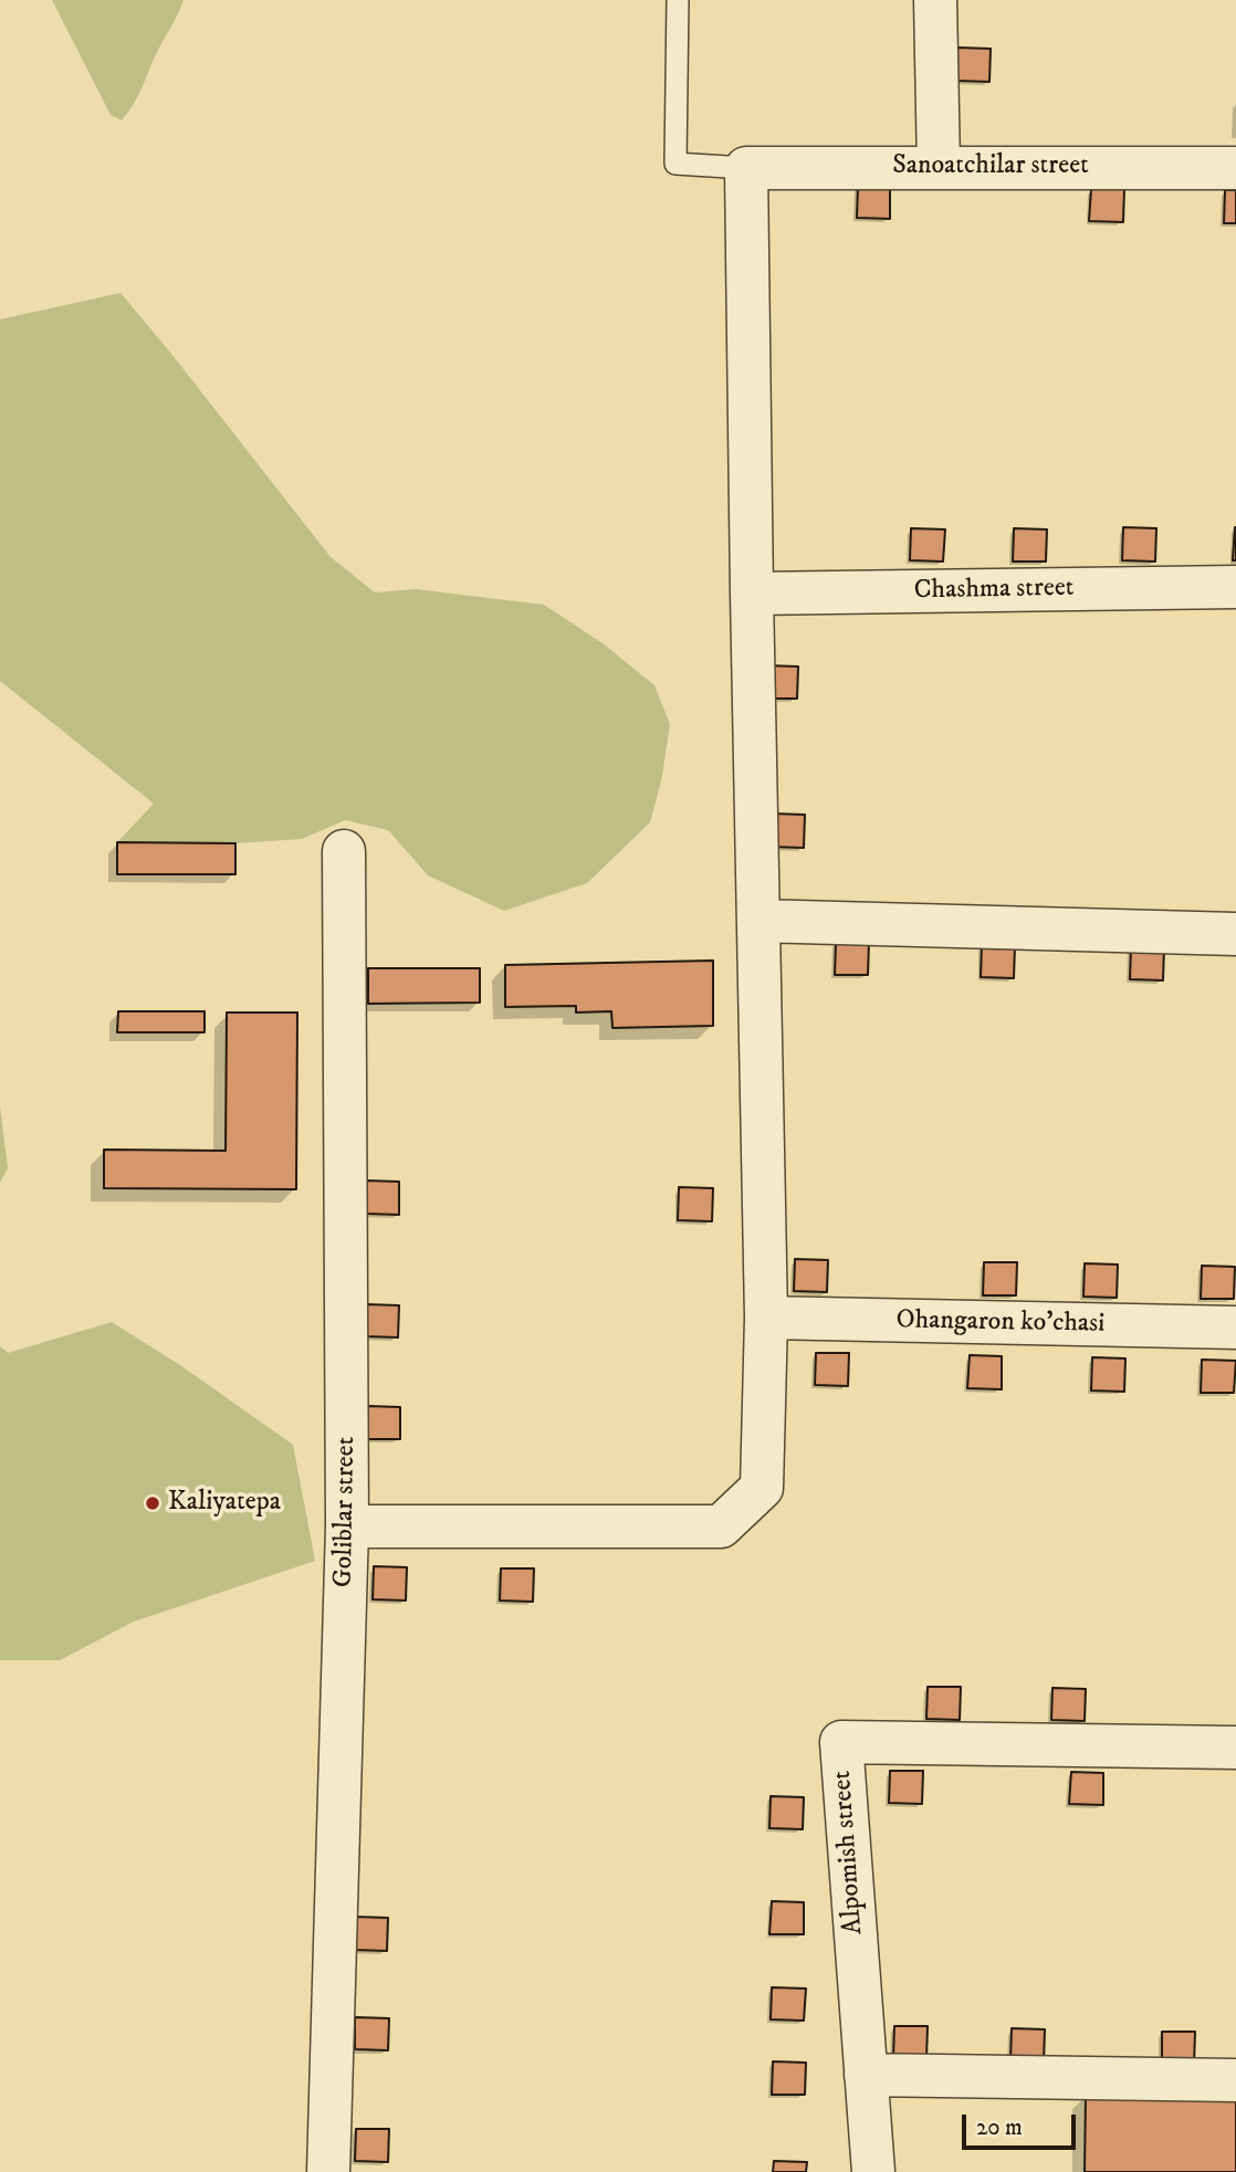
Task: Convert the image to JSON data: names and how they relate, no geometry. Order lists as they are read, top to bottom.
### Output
{
  "streets": {
    "street": [
      "Sanoatchilar street",
      "Chashma street",
      "Ohangaron ko'chasi",
      "Goliblar street",
      "Alpomish street"
    ]
  },
  "places": ["Kaliyatepa"],
  "scale_bar": "20 m"
}
